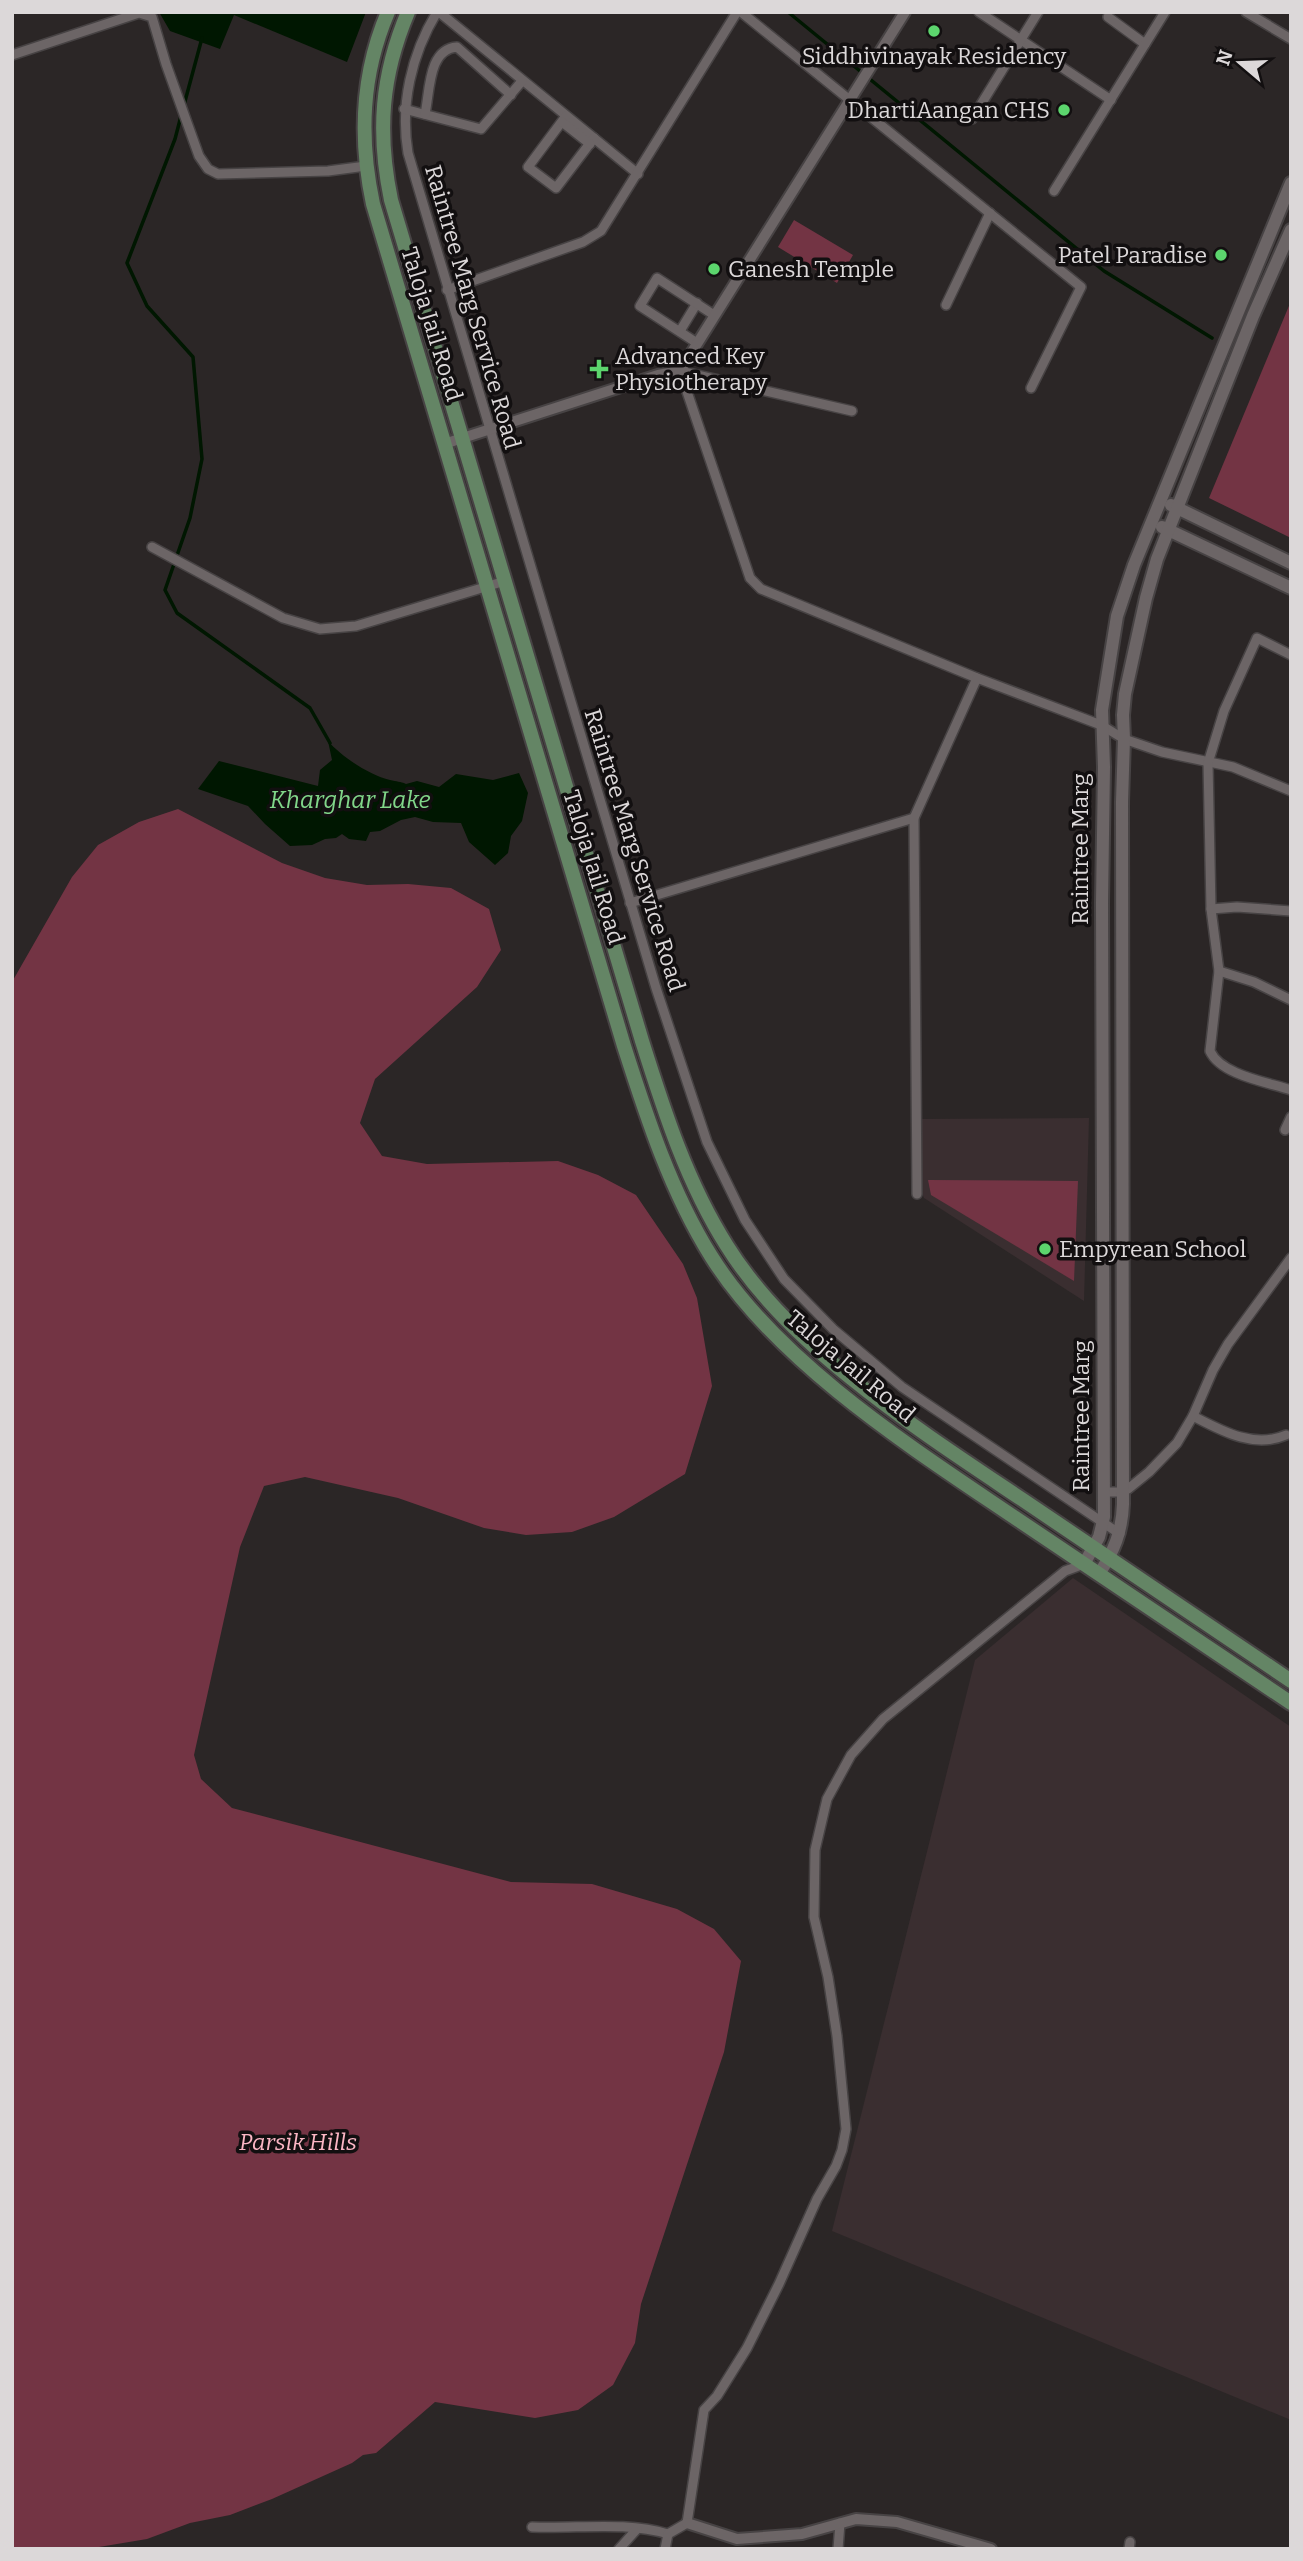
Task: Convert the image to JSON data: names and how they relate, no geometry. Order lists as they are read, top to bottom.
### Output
{
  "streets": {
    "main road": ["Taloja Jail Road", "Raintree Marg"],
    "street": ["Raintree Marg Service Road"]
  },
  "crossings": [
    ["Raintree Marg Service Road", "Raintree Marg"],
    ["Taloja Jail Road", "Raintree Marg"]
  ],
  "water": ["Kharghar Lake"],
  "parks": ["Parsik Hills"],
  "places": {
    "other": [
      "Siddhivinayak Residency",
      "DhartiAangan CHS",
      "Patel Paradise",
      "Ganesh Temple",
      "Empyrean School"
    ],
    "health": ["Advanced Key Physiotherapy"]
  },
  "north": "left"
}
